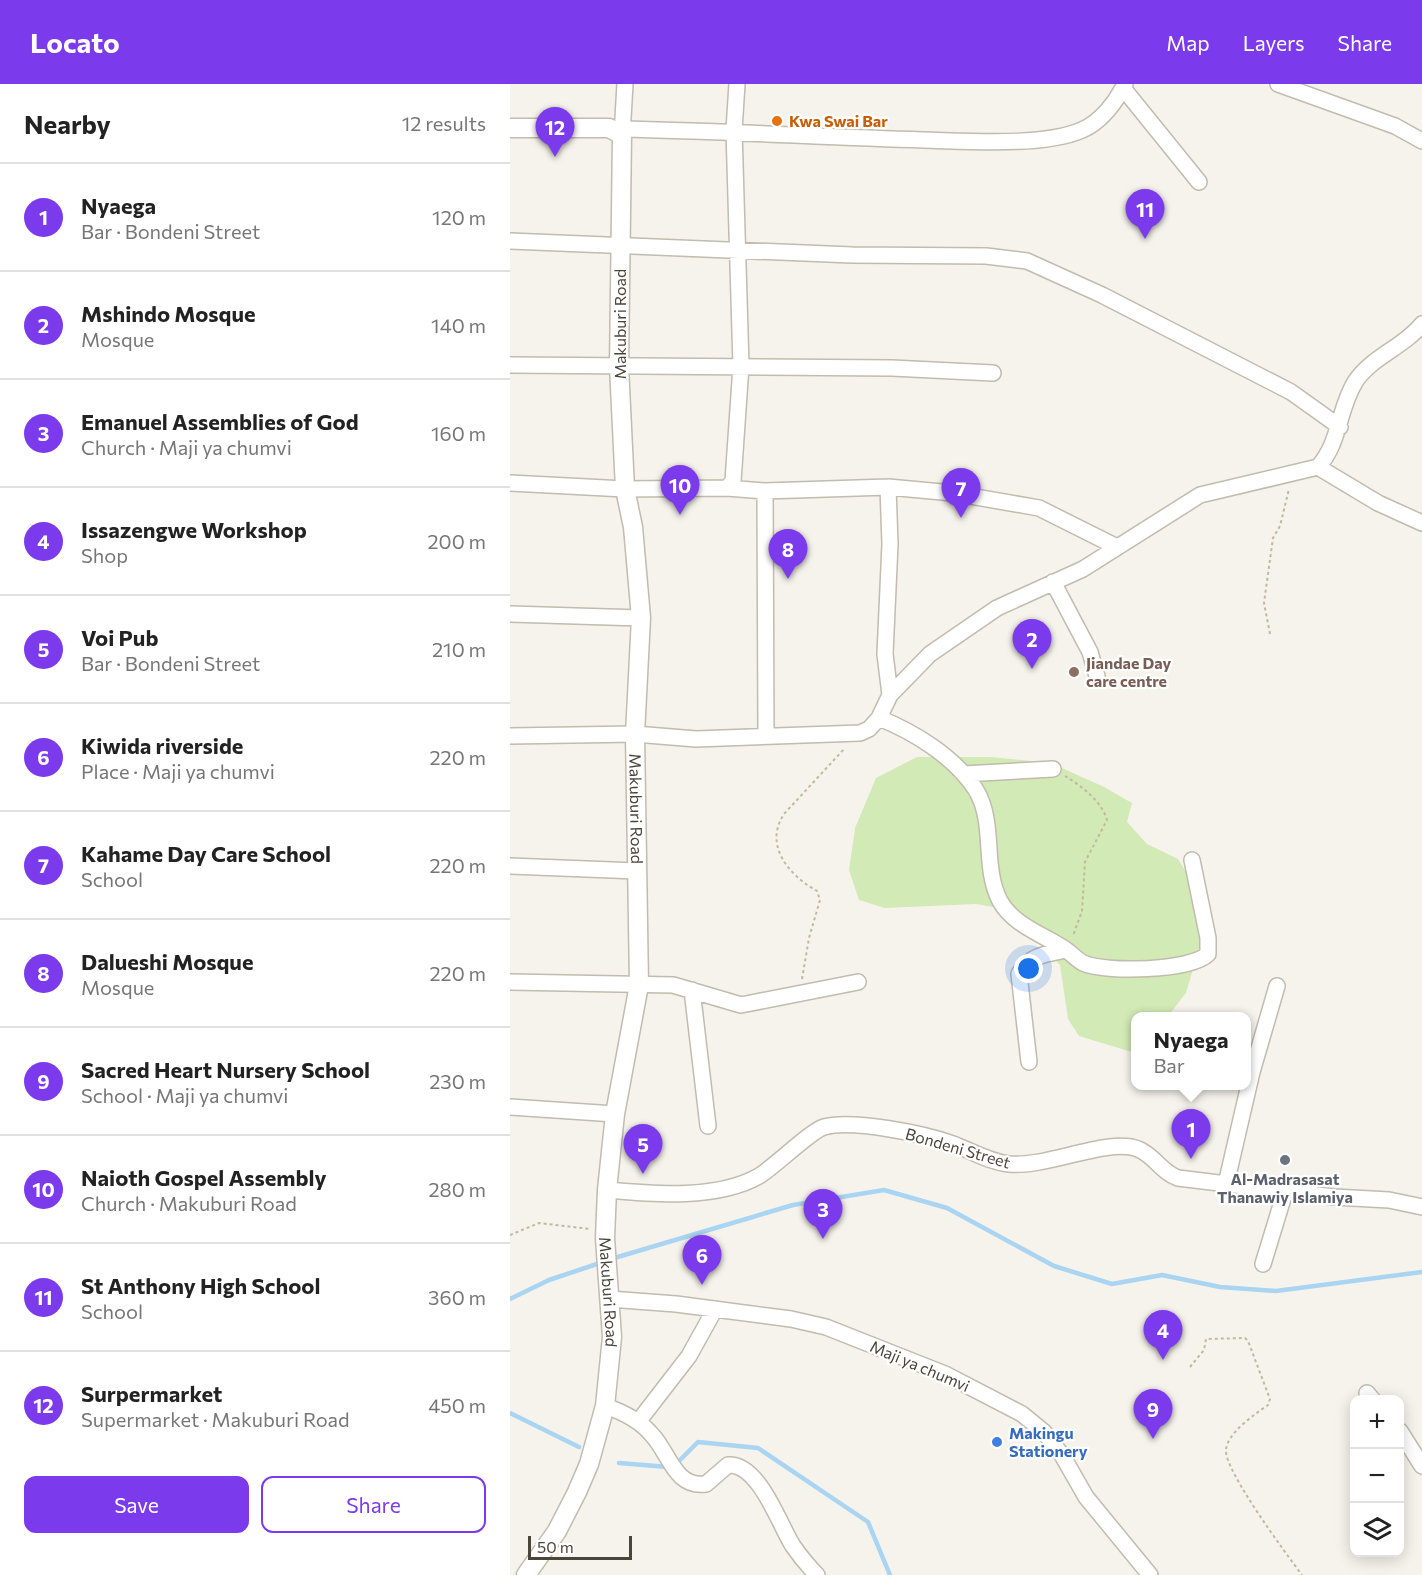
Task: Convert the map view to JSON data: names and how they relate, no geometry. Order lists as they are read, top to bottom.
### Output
{
  "streets": {
    "street": ["Makuburi Road", "Bondeni Street", "Maji ya chumvi"]
  },
  "crossings": [
    ["Makuburi Road", "Bondeni Street"],
    ["Makuburi Road", "Maji ya chumvi"]
  ],
  "places": [
    "Kwa Swai Bar",
    "Jiandae Day care centre",
    "Al-Madrasasat Thanawiy Islamiya",
    "Makingu Stationery"
  ],
  "scale_bar": "50 m",
  "page": {
    "header": "Locato",
    "nav": ["Map", "Layers", "Share"],
    "heading": ["Nearby", "12 results"],
    "pins": [
      "12",
      "11",
      "10",
      "7",
      "8",
      "2",
      "1",
      "5",
      "3",
      "6",
      "4",
      "9"
    ],
    "list": [
      {
        "mark": "1",
        "name": "Nyaega",
        "note": "Bar · Bondeni Street",
        "value": "120 m"
      },
      {
        "mark": "2",
        "name": "Mshindo Mosque",
        "note": "Mosque",
        "value": "140 m"
      },
      {
        "mark": "3",
        "name": "Emanuel Assemblies of God",
        "note": "Church · Maji ya chumvi",
        "value": "160 m"
      },
      {
        "mark": "4",
        "name": "Issazengwe Workshop",
        "note": "Shop",
        "value": "200 m"
      },
      {
        "mark": "5",
        "name": "Voi Pub",
        "note": "Bar · Bondeni Street",
        "value": "210 m"
      },
      {
        "mark": "6",
        "name": "Kiwida riverside",
        "note": "Place · Maji ya chumvi",
        "value": "220 m"
      },
      {
        "mark": "7",
        "name": "Kahame Day Care School",
        "note": "School",
        "value": "220 m"
      },
      {
        "mark": "8",
        "name": "Dalueshi Mosque",
        "note": "Mosque",
        "value": "220 m"
      },
      {
        "mark": "9",
        "name": "Sacred Heart Nursery School",
        "note": "School · Maji ya chumvi",
        "value": "230 m"
      },
      {
        "mark": "10",
        "name": "Naioth Gospel Assembly",
        "note": "Church · Makuburi Road",
        "value": "280 m"
      },
      {
        "mark": "11",
        "name": "St Anthony High School",
        "note": "School",
        "value": "360 m"
      },
      {
        "mark": "12",
        "name": "Surpermarket",
        "note": "Supermarket · Makuburi Road",
        "value": "450 m"
      }
    ],
    "popup": ["Nyaega", "Bar"],
    "map_buttons": ["+", "−"],
    "buttons": ["Save", "Share"],
    "scale": "50 m"
  }
}
